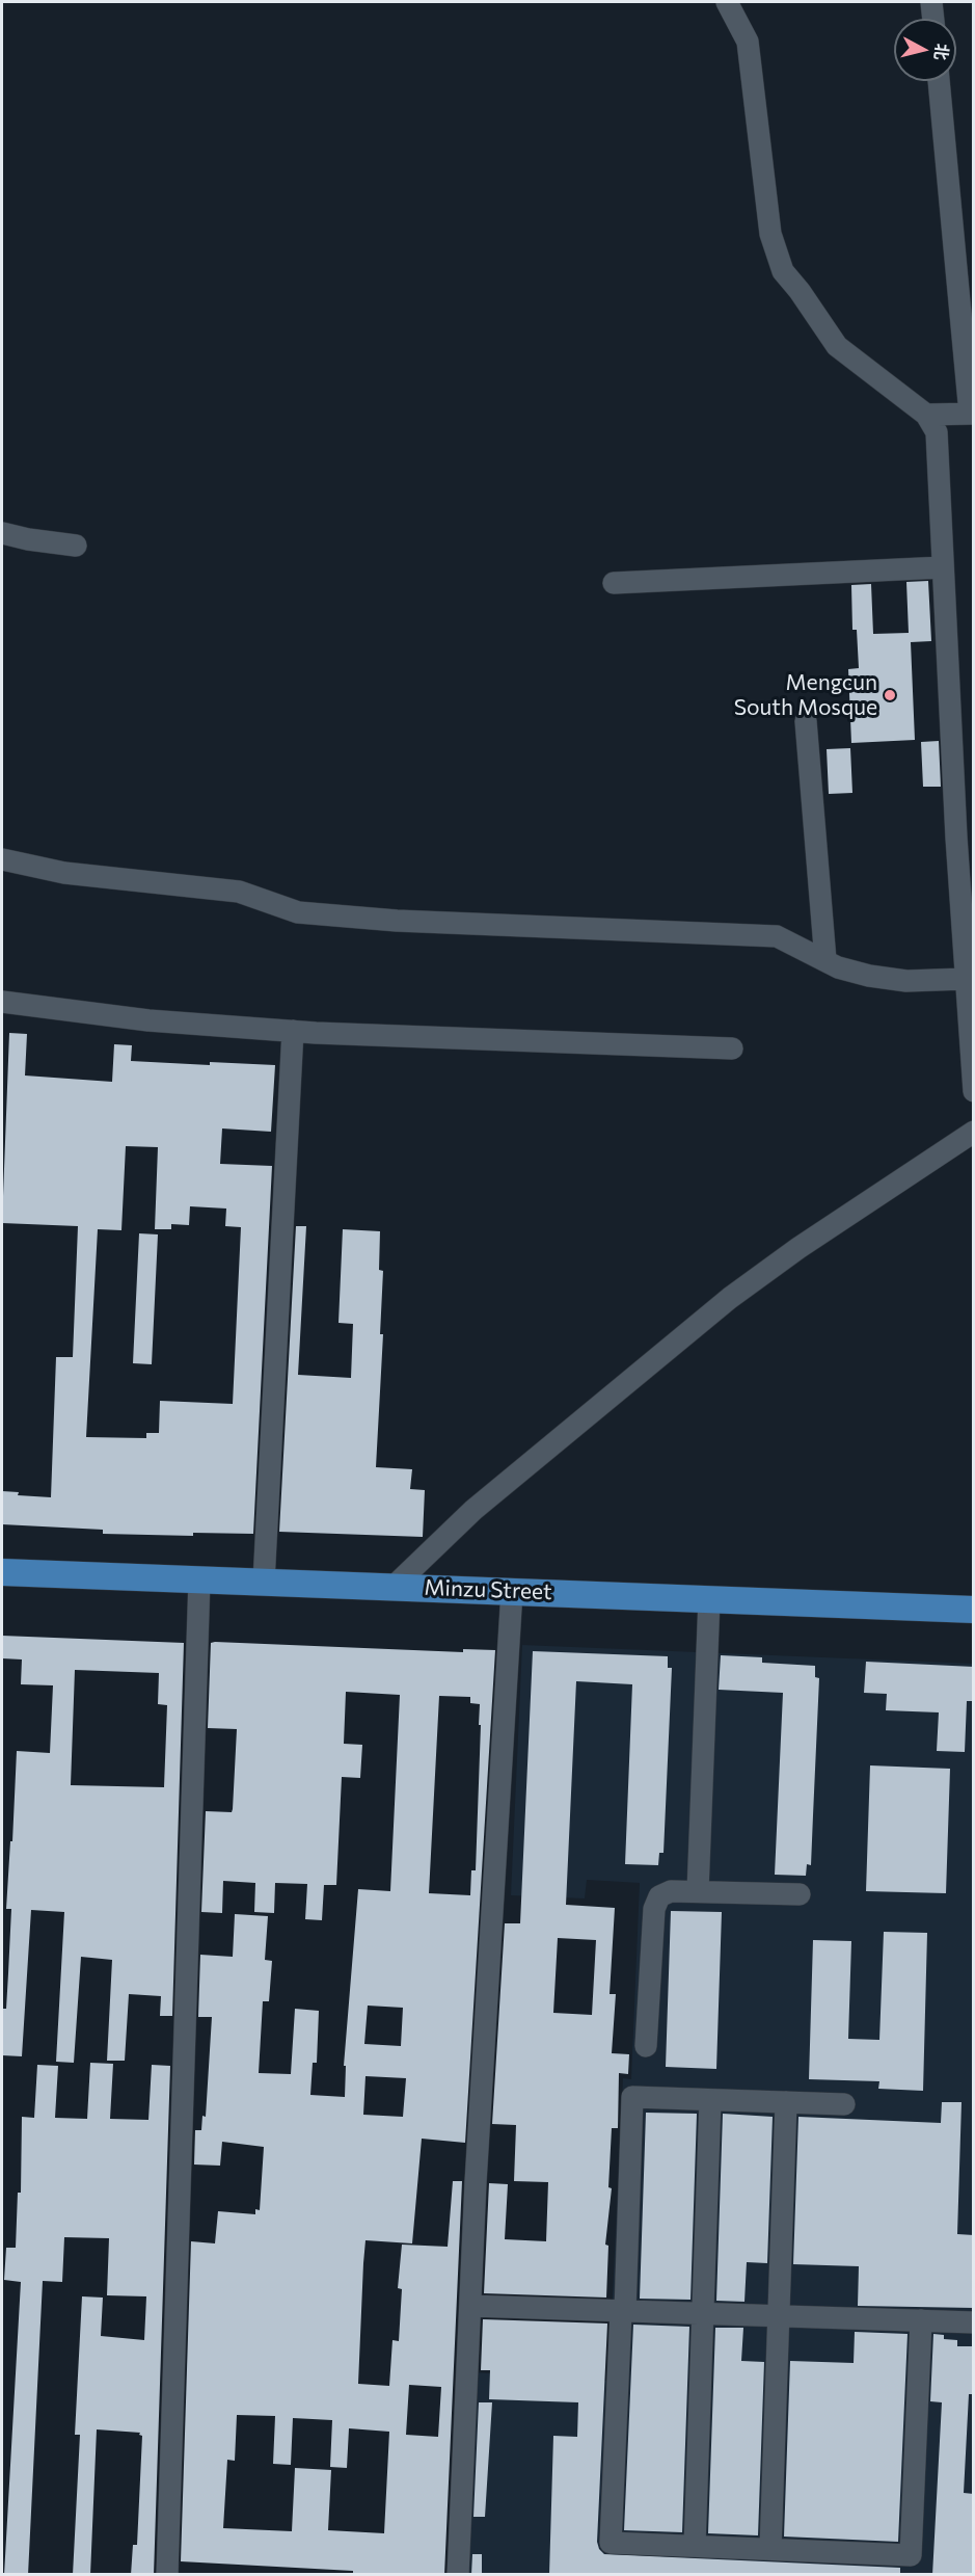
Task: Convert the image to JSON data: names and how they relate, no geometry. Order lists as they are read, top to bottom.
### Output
{
  "streets": {
    "main road": ["Minzu Street"]
  },
  "places": ["Mengcun South Mosque"],
  "north": "right"
}
